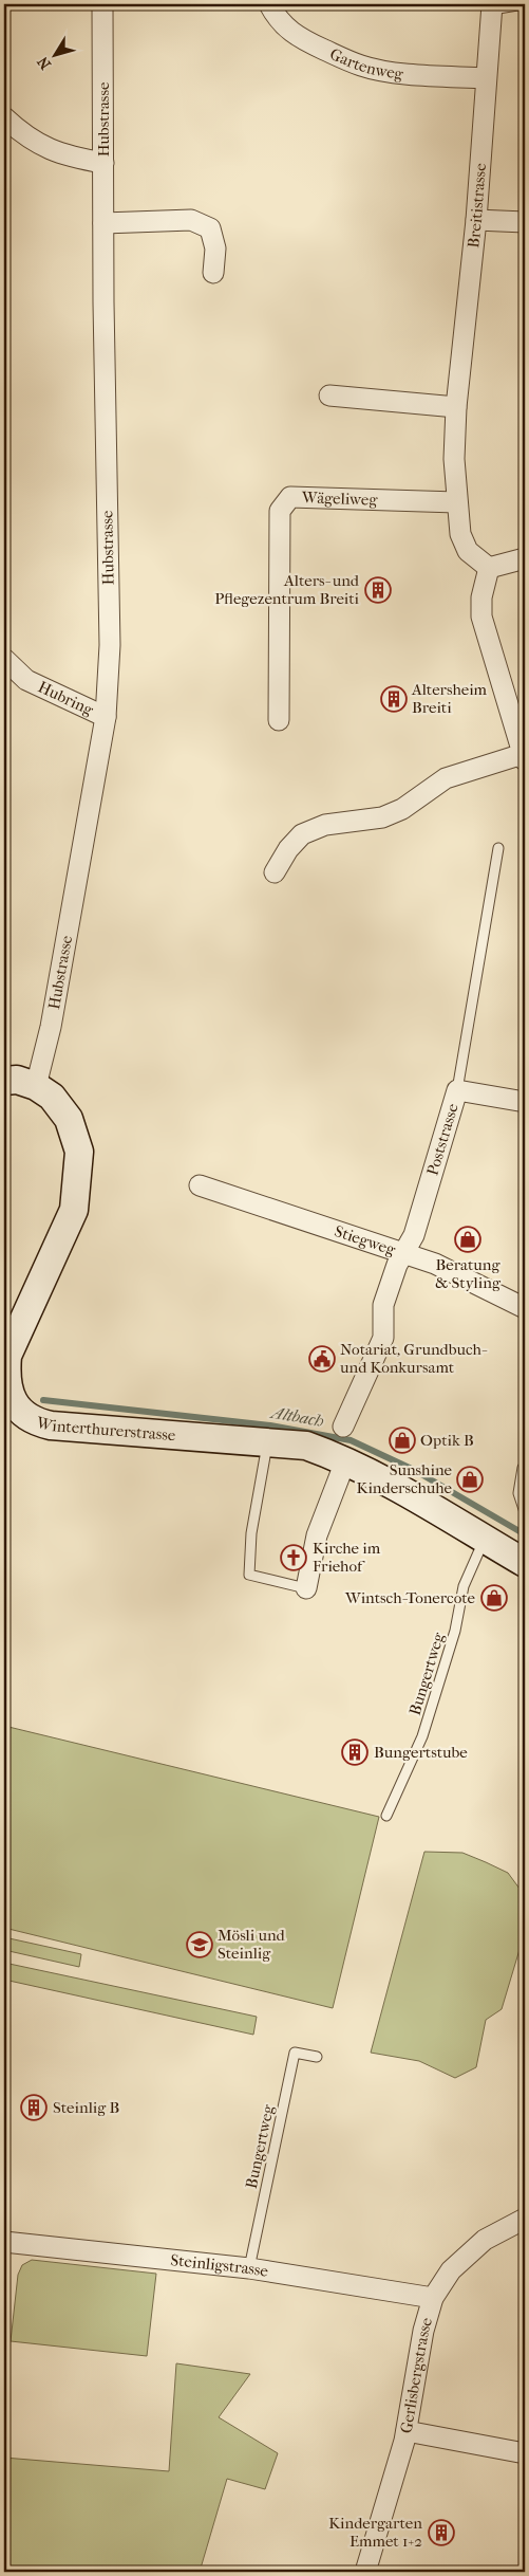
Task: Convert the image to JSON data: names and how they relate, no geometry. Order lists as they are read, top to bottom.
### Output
{
  "streets": {
    "main road": ["Winterthurerstrasse"],
    "street": [
      "Gartenweg",
      "Hubstrasse",
      "Breitistrasse",
      "Wägeliweg",
      "Hubring",
      "Poststrasse",
      "Stiegweg",
      "Steinligstrasse",
      "Gerlisbergstrasse"
    ],
    "lane": ["Bungertweg"]
  },
  "crossings": [
    ["Gartenweg", "Breitistrasse"],
    ["Hubstrasse", "Hubring"],
    ["Hubstrasse", "Winterthurerstrasse"],
    ["Breitistrasse", "Wägeliweg"],
    ["Poststrasse", "Stiegweg"],
    ["Winterthurerstrasse", "Bungertweg"],
    ["Bungertweg", "Steinligstrasse"],
    ["Steinligstrasse", "Gerlisbergstrasse"]
  ],
  "water": ["Altbach"],
  "places": {
    "building": [
      "Alters- und Pflegezentrum Breiti",
      "Altersheim Breiti",
      "Bungertstube",
      "Steinlig B",
      "Kindergarten Emmet 1+2"
    ],
    "shop": [
      "Beratung & Styling",
      "Optik B",
      "Sunshine Kinderschuhe",
      "Wintsch-Tonercote"
    ],
    "public building": ["Notariat, Grundbuch- und Konkursamt"],
    "church": ["Kirche im Friehof"],
    "school or university": ["Mösli und Steinlig"]
  },
  "north": "bottom left"
}
